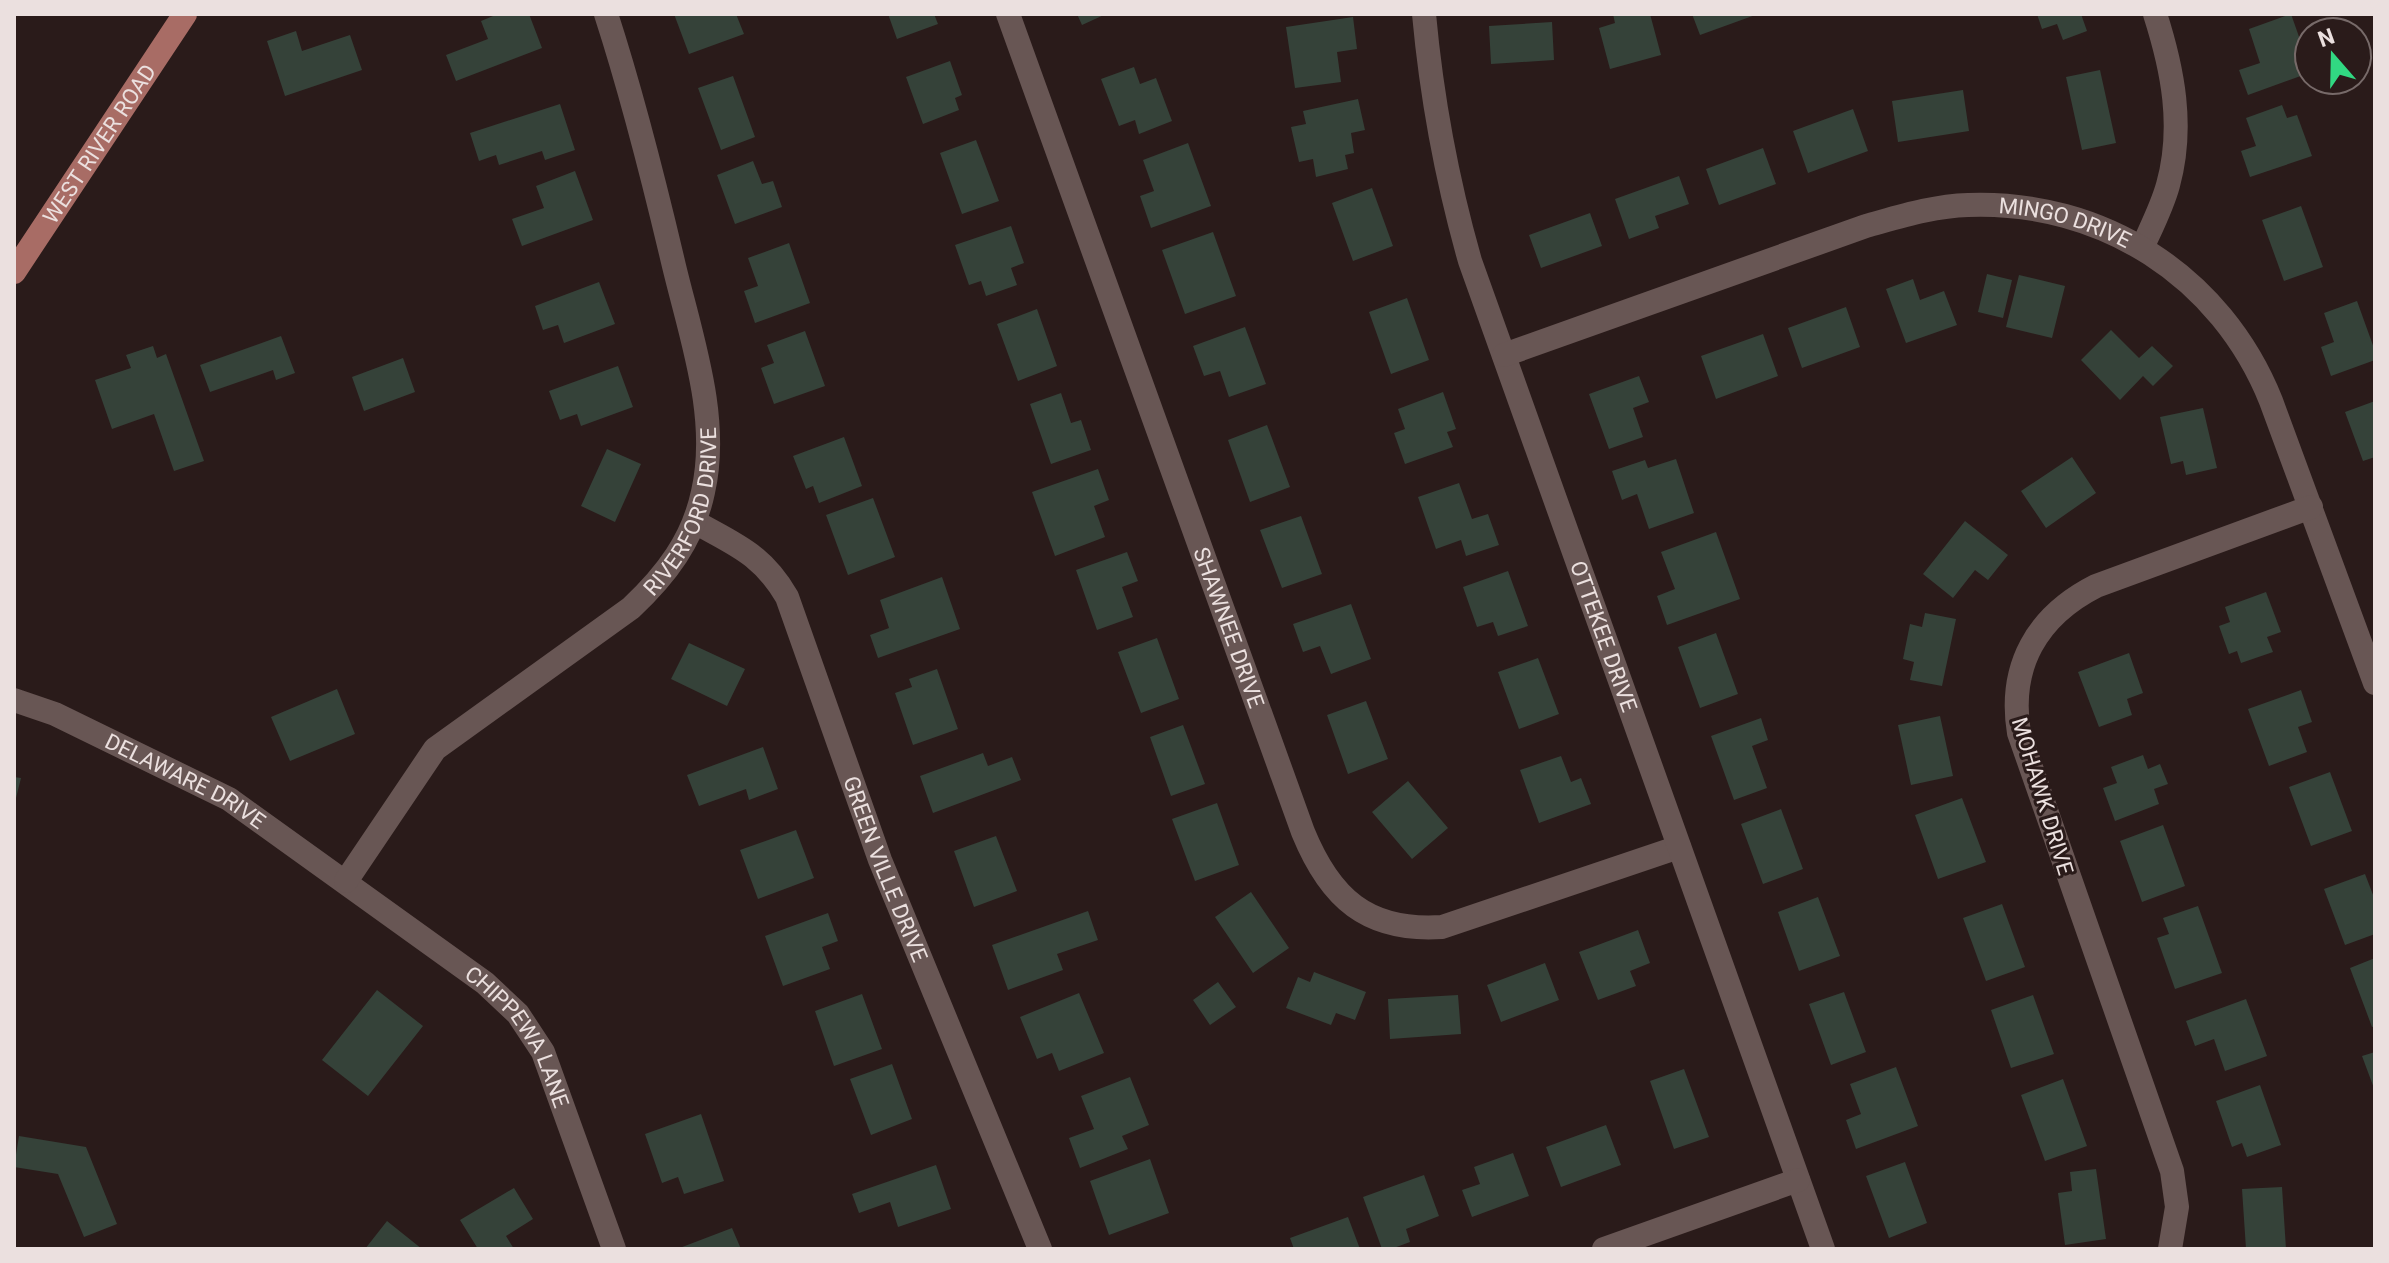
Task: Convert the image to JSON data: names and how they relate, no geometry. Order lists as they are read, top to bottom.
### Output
{
  "streets": {
    "main road": ["WEST RIVER ROAD"],
    "street": [
      "MINGO DRIVE",
      "RIVERFORD DRIVE",
      "SHAWNEE DRIVE",
      "OTTEKEE DRIVE",
      "DELAWARE DRIVE",
      "MOHAWK DRIVE",
      "GREEN VILLE DRIVE",
      "CHIPPEWA LANE"
    ]
  },
  "crossings": [
    ["MINGO DRIVE", "OTTEKEE DRIVE"],
    ["MINGO DRIVE", "MOHAWK DRIVE"],
    ["RIVERFORD DRIVE", "DELAWARE DRIVE"],
    ["RIVERFORD DRIVE", "GREEN VILLE DRIVE"],
    ["RIVERFORD DRIVE", "CHIPPEWA LANE"],
    ["SHAWNEE DRIVE", "OTTEKEE DRIVE"],
    ["DELAWARE DRIVE", "CHIPPEWA LANE"]
  ],
  "north": "top"
}
